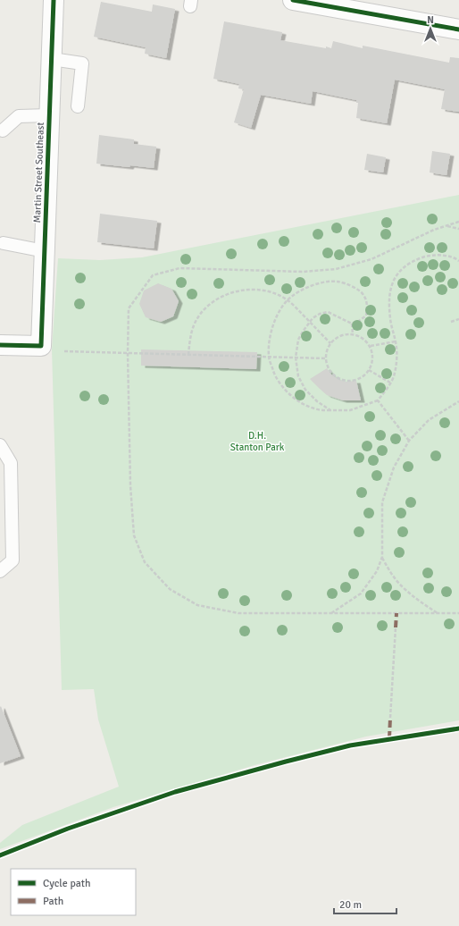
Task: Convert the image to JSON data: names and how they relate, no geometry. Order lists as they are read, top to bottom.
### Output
{
  "streets": {
    "street": ["Martin Street Southeast"]
  },
  "parks": ["D.H. Stanton Park"],
  "legend": ["Cycle path", "Path"],
  "scale_bar": "20 m",
  "north": "top"
}
